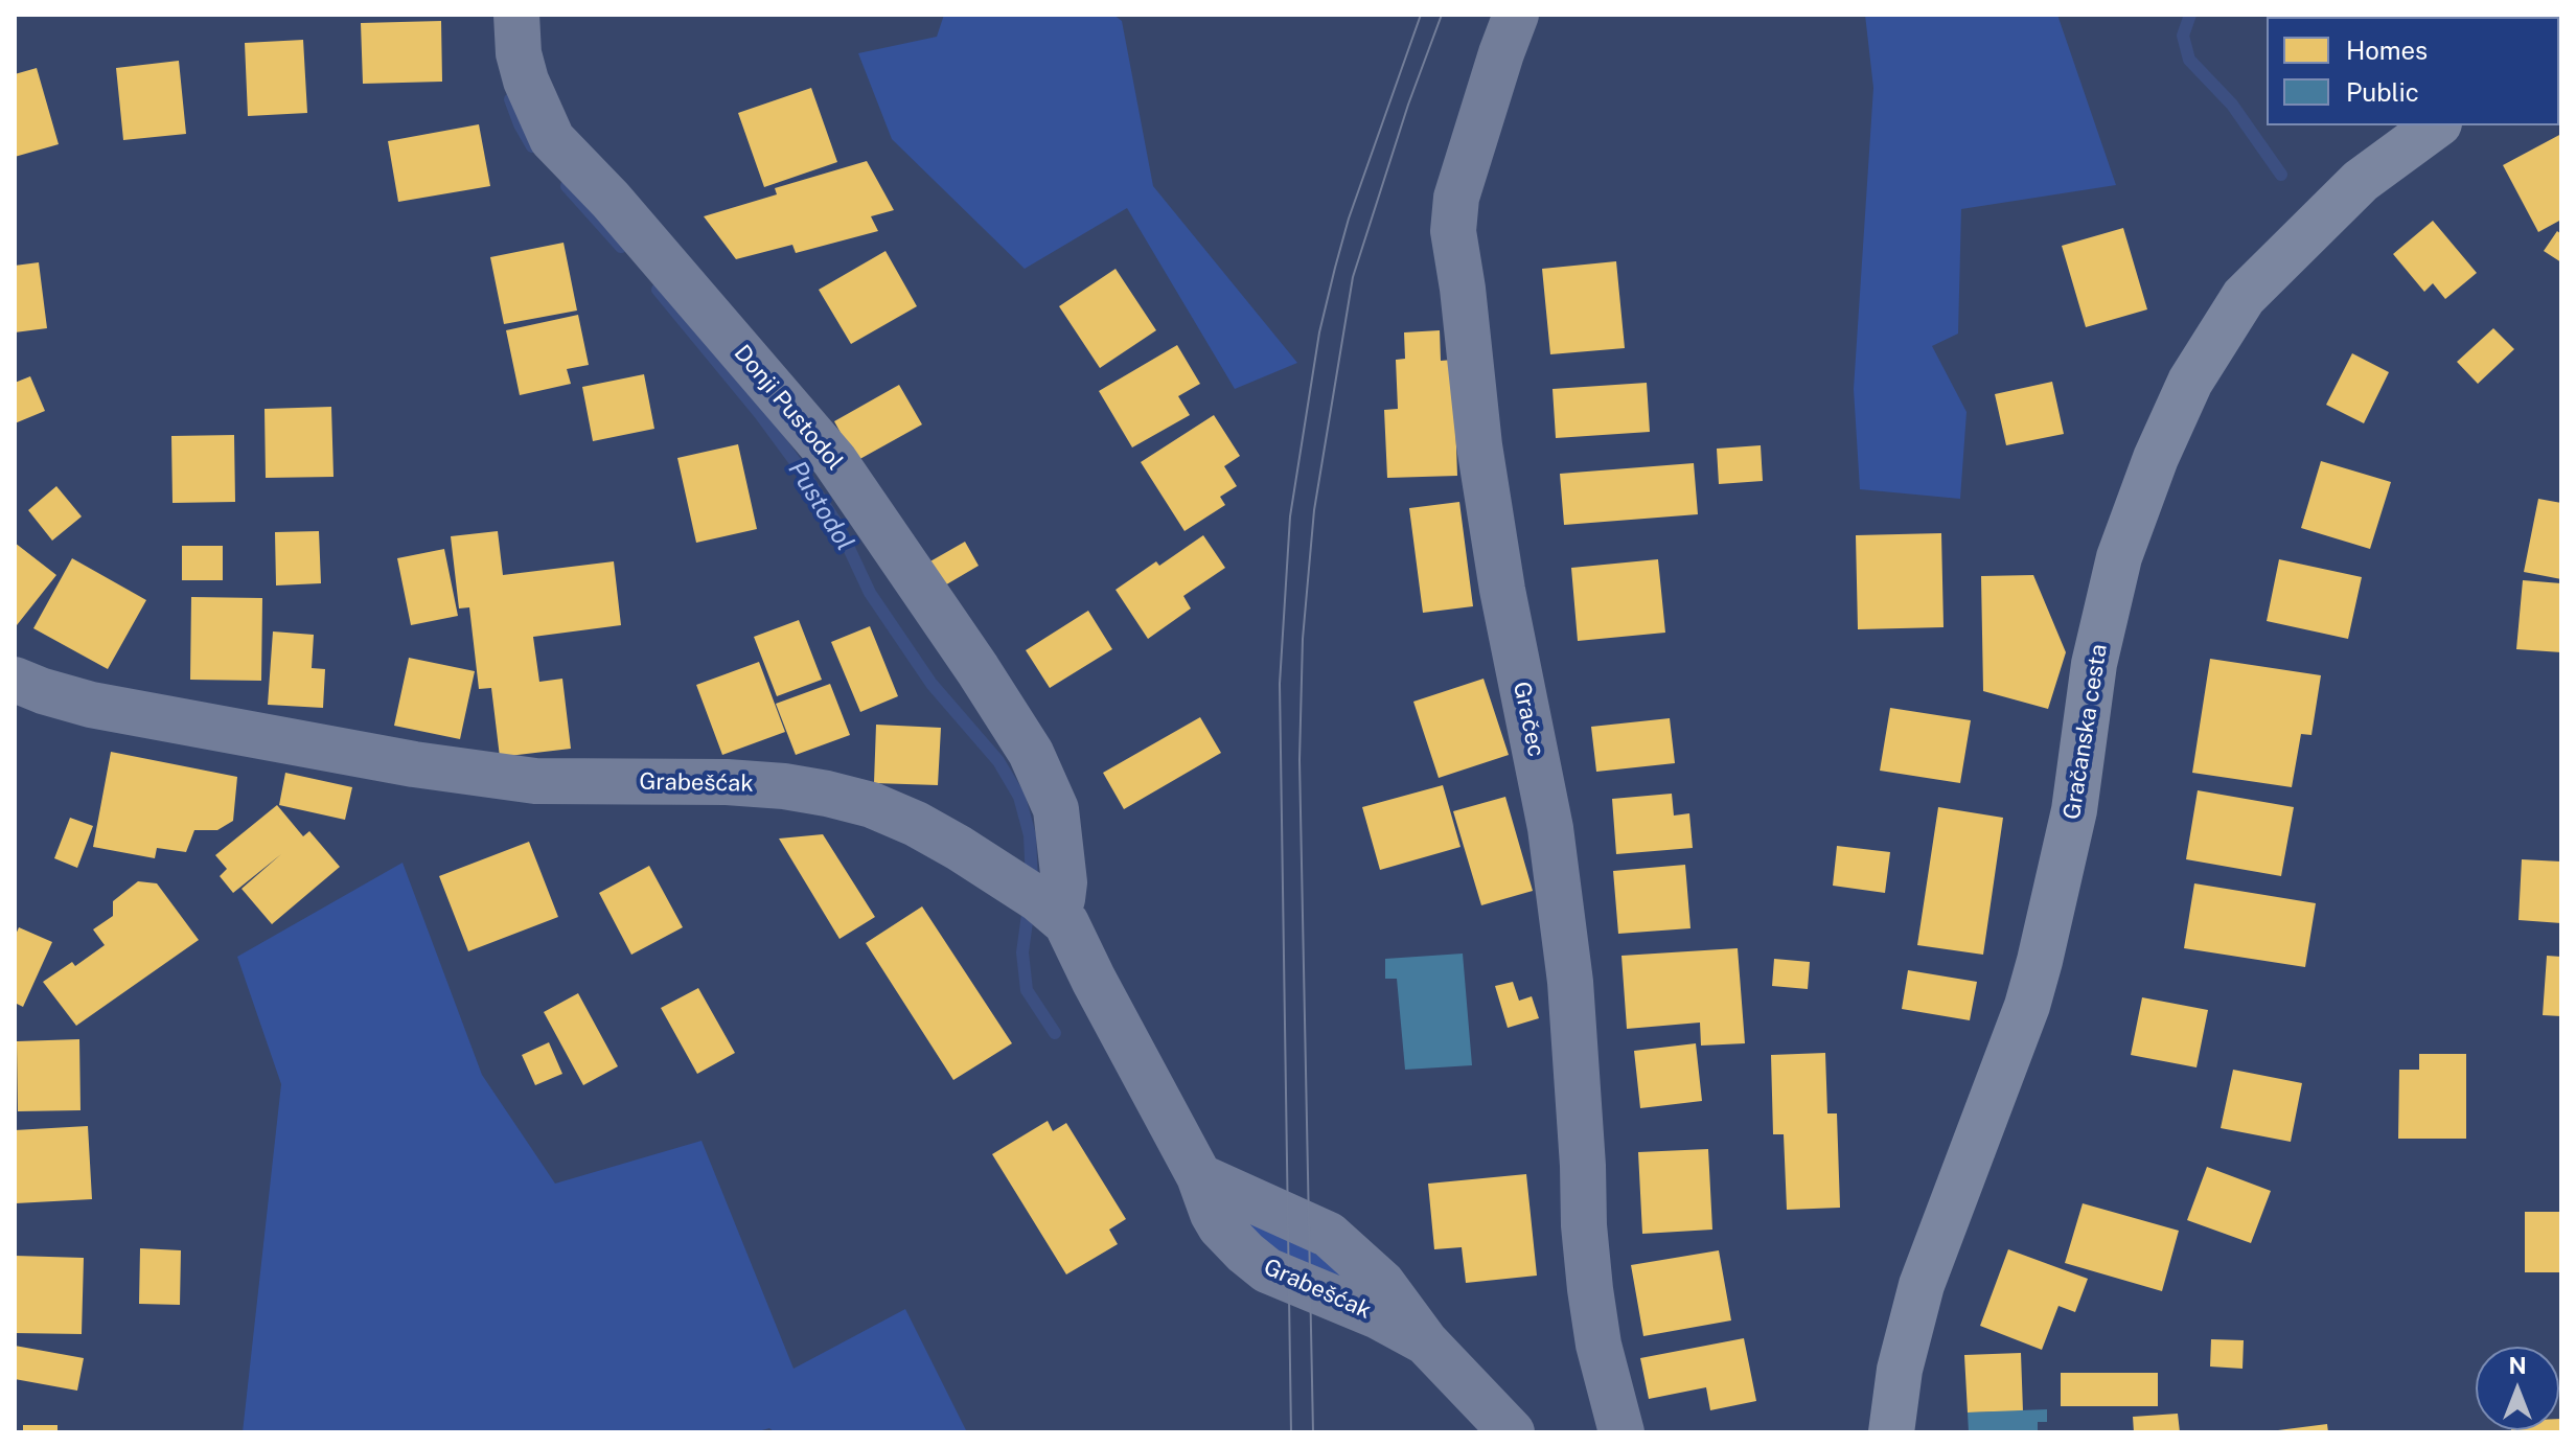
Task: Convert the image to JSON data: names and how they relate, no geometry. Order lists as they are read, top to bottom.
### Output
{
  "streets": {
    "main road": ["Gračanska cesta"],
    "street": ["Donji Pustodol", "Gračec", "Grabešćak"]
  },
  "crossings": [
    ["Donji Pustodol", "Grabešćak"]
  ],
  "water": ["Pustodol"],
  "legend": ["Homes", "Public"],
  "north": "top"
}
